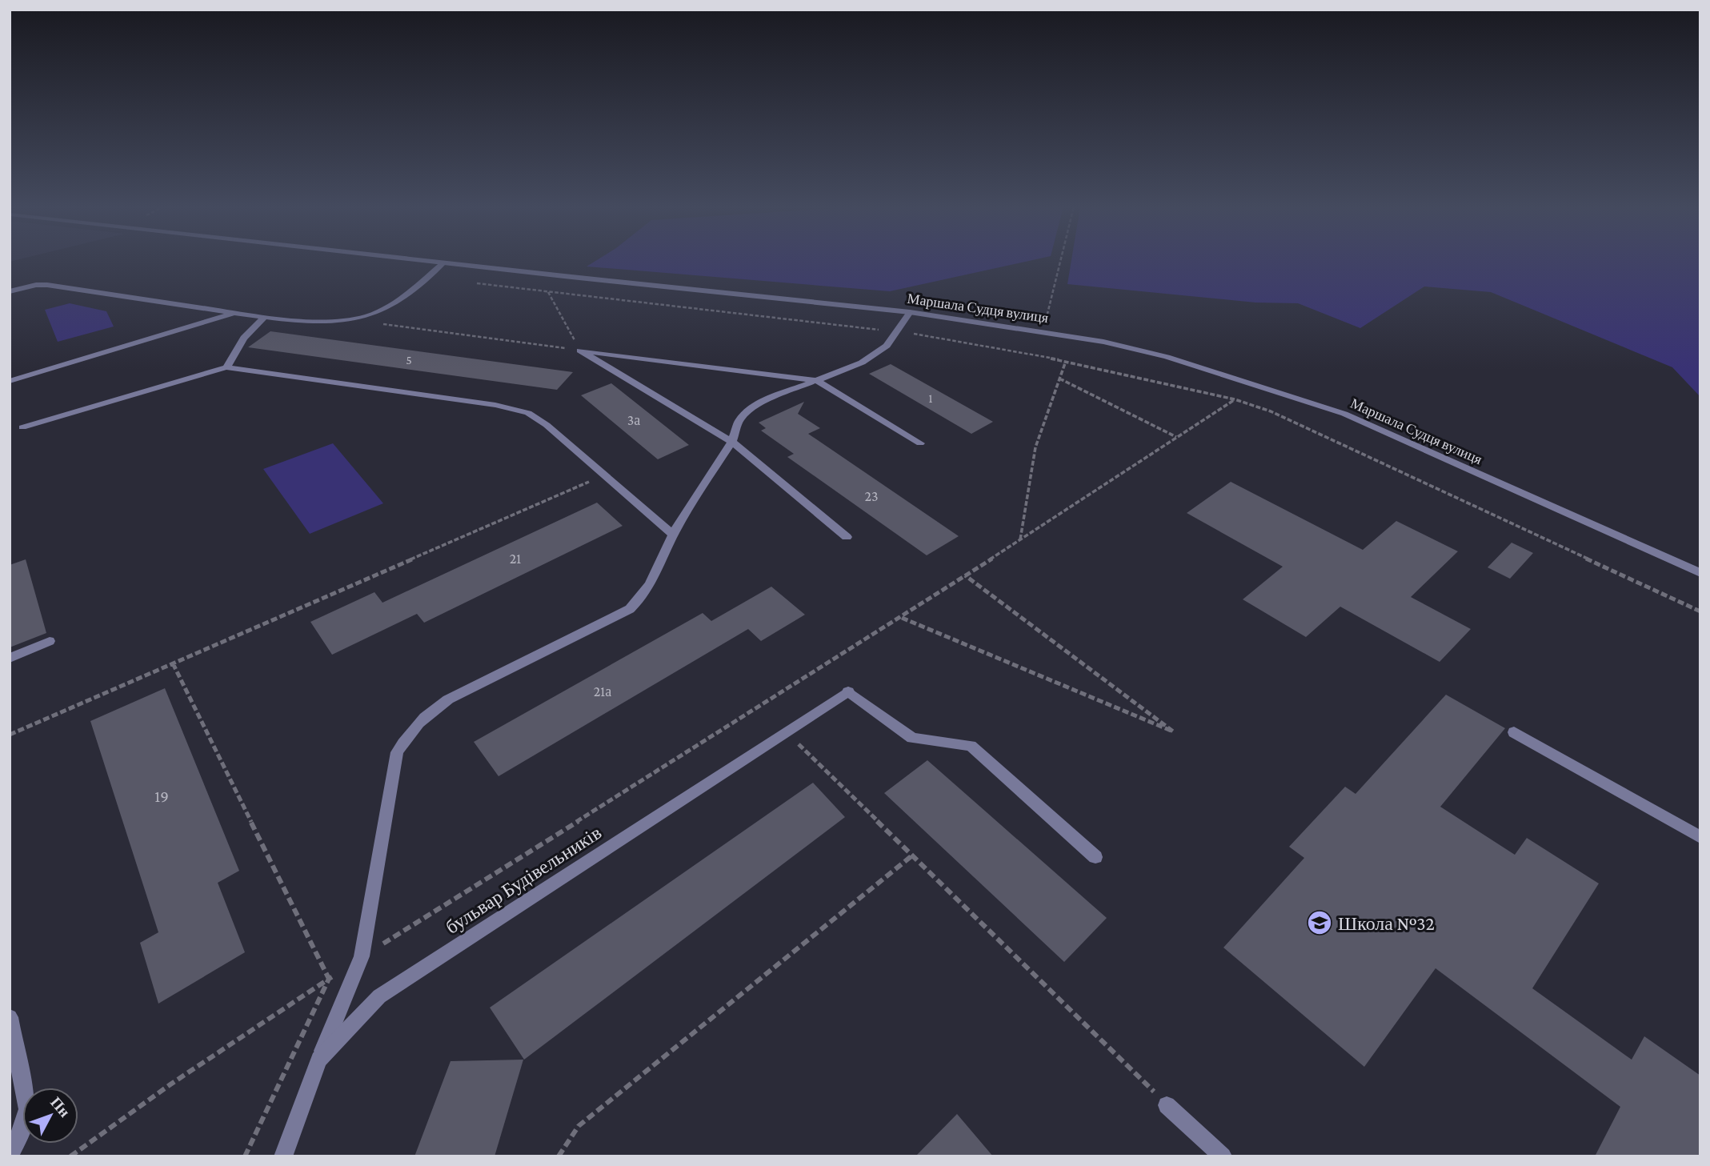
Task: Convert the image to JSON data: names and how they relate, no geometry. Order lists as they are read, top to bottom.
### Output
{
  "streets": {
    "street": ["Маршала Судця вулиця", "бульвар Будівельників"]
  },
  "places": {
    "school or university": ["Школа №32"]
  },
  "house_numbers": [
    "5",
    "1",
    "3а",
    "23",
    "21",
    "21а",
    "19"
  ],
  "north": "top right"
}
